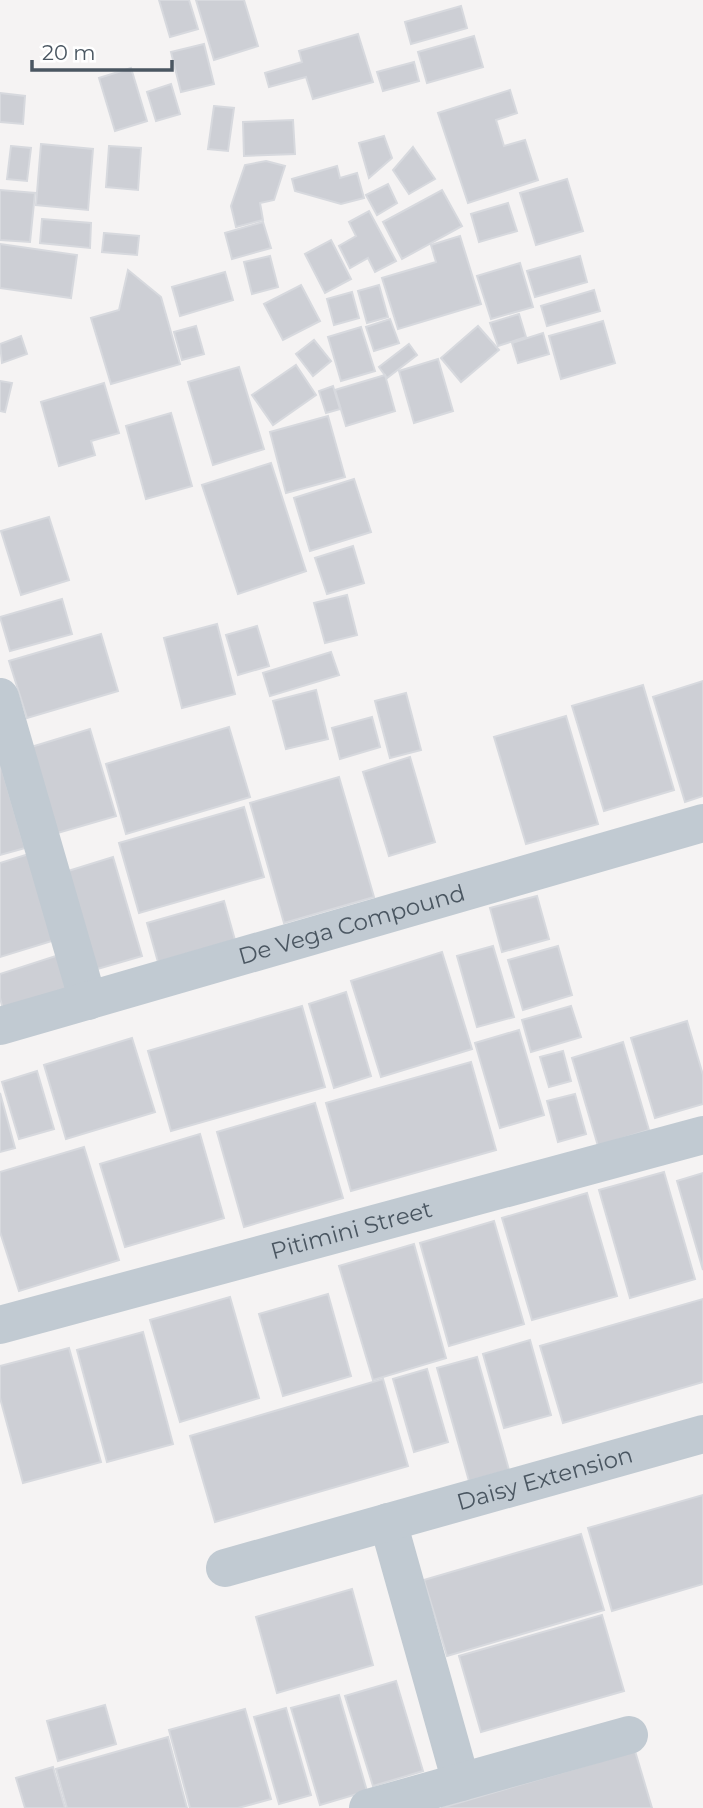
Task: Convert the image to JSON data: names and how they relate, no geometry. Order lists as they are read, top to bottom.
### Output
{
  "streets": {
    "street": ["De Vega Compound", "Pitimini Street", "Daisy Extension"]
  },
  "scale_bar": "20 m"
}
